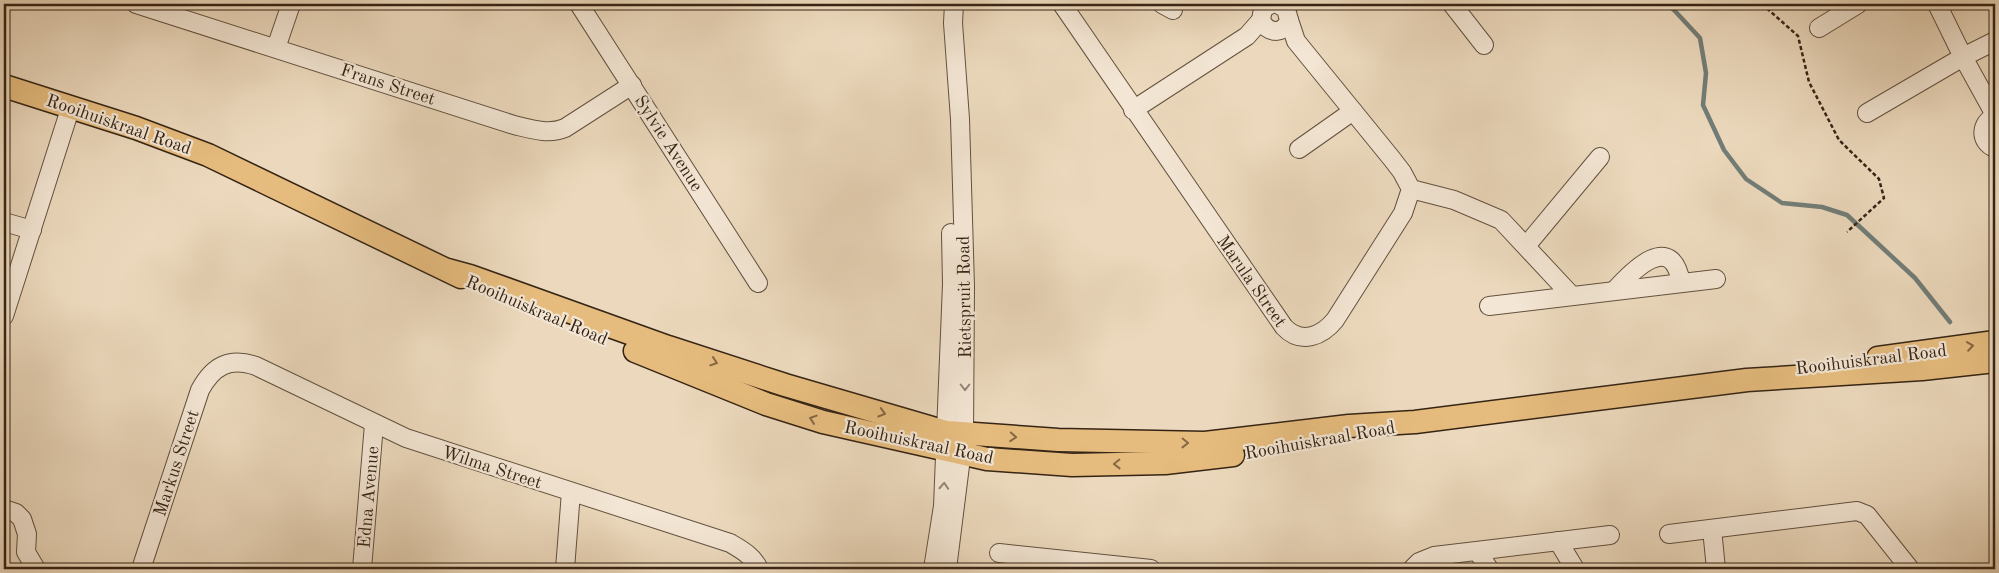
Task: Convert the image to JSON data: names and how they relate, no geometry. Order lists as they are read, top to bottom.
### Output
{
  "streets": {
    "main road": ["Rooihuiskraal Road"],
    "street": [
      "Frans Street",
      "Sylvie Avenue",
      "Marula Street",
      "Rietspruit Road",
      "Markus Street",
      "Wilma Street",
      "Edna Avenue"
    ]
  },
  "crossings": [
    ["Frans Street", "Sylvie Avenue"],
    ["Rooihuiskraal Road", "Rietspruit Road"],
    ["Markus Street", "Wilma Street"],
    ["Wilma Street", "Edna Avenue"]
  ]
}
